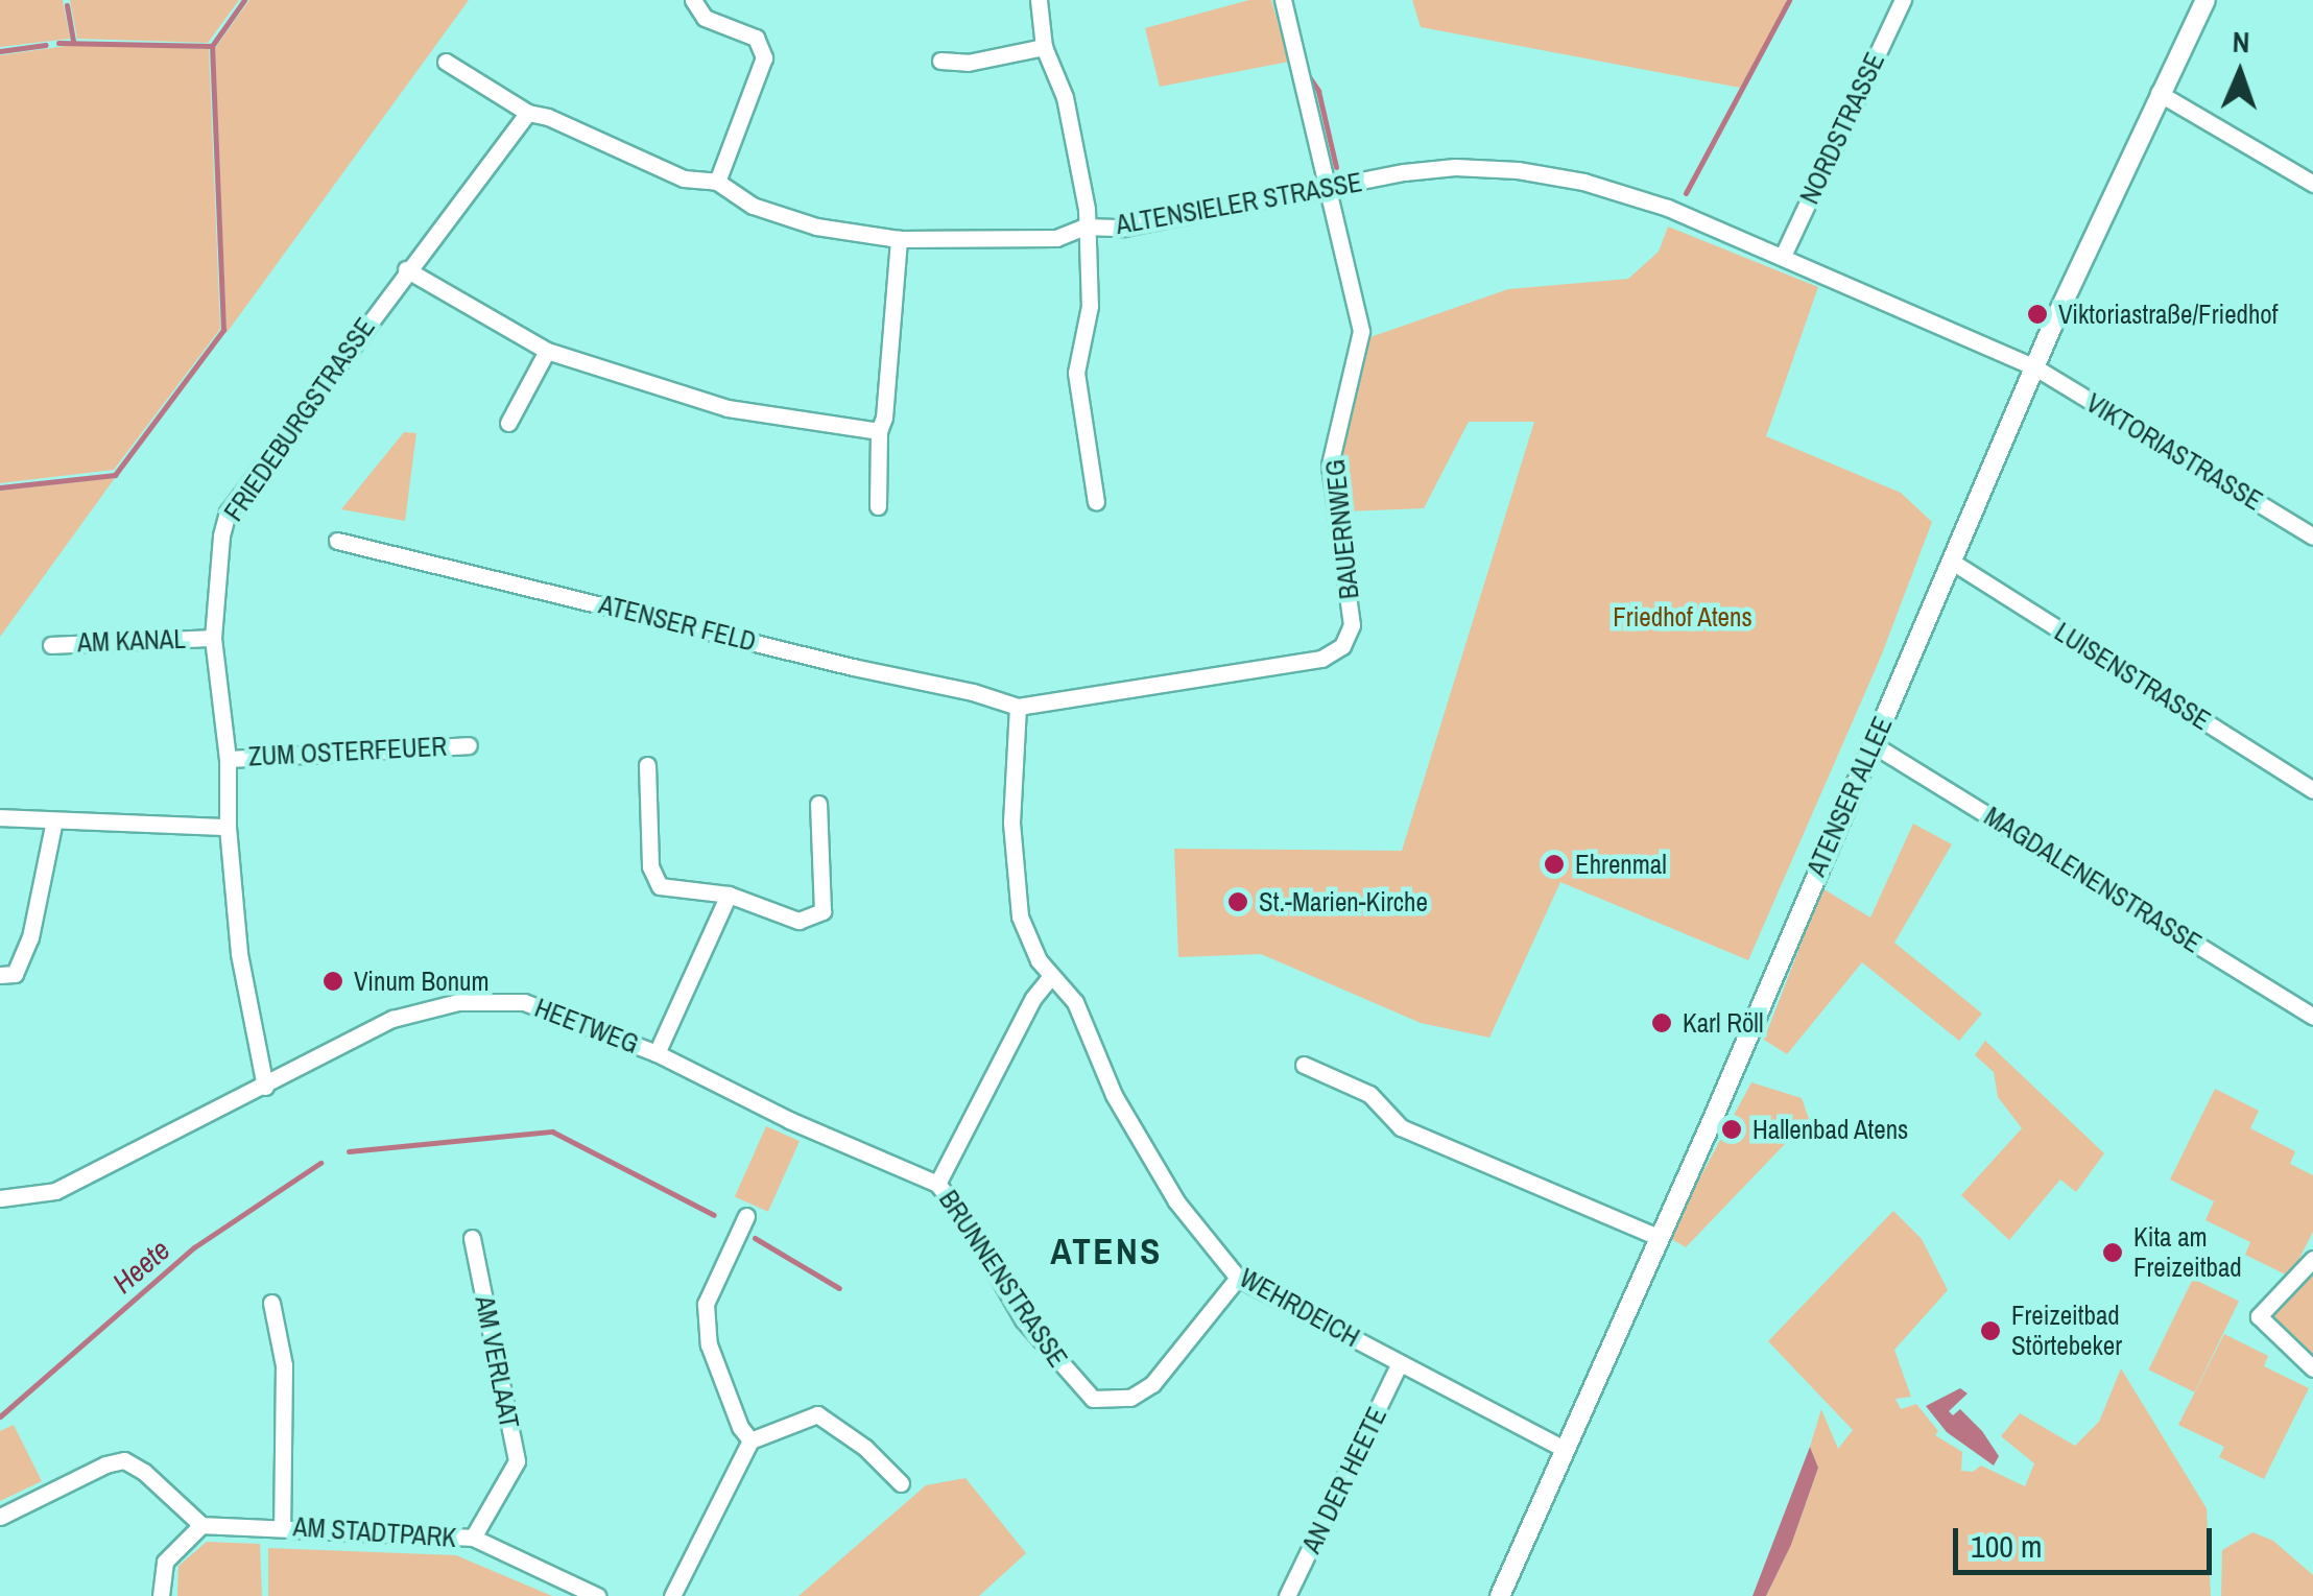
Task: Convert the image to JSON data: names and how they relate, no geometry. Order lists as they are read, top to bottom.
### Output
{
  "streets": {
    "street": [
      "NORDSTRASSE",
      "ALTENSIELER STRASSE",
      "FRIEDEBURGSTRASSE",
      "VIKTORIASTRASSE",
      "BAUERNWEG",
      "ATENSER FELD",
      "AM KANAL",
      "LUISENSTRASSE",
      "ZUM OSTERFEUER",
      "ATENSER ALLEE",
      "MAGDALENENSTRASSE",
      "HEETWEG",
      "BRUNNENSTRASSE",
      "WEHRDEICH",
      "AM VERLAAT",
      "AN DER HEETE",
      "AM STADTPARK"
    ]
  },
  "crossings": [
    ["NORDSTRASSE", "ALTENSIELER STRASSE"],
    ["ALTENSIELER STRASSE", "FRIEDEBURGSTRASSE"],
    ["ALTENSIELER STRASSE", "VIKTORIASTRASSE"],
    ["ALTENSIELER STRASSE", "BAUERNWEG"],
    ["ALTENSIELER STRASSE", "ATENSER ALLEE"],
    ["FRIEDEBURGSTRASSE", "AM KANAL"],
    ["FRIEDEBURGSTRASSE", "ZUM OSTERFEUER"],
    ["FRIEDEBURGSTRASSE", "HEETWEG"],
    ["VIKTORIASTRASSE", "ATENSER ALLEE"],
    ["BAUERNWEG", "ATENSER FELD"],
    ["LUISENSTRASSE", "ATENSER ALLEE"],
    ["ATENSER ALLEE", "MAGDALENENSTRASSE"],
    ["ATENSER ALLEE", "WEHRDEICH"],
    ["HEETWEG", "BRUNNENSTRASSE"],
    ["BRUNNENSTRASSE", "WEHRDEICH"],
    ["WEHRDEICH", "AN DER HEETE"],
    ["AM VERLAAT", "AM STADTPARK"]
  ],
  "districts": ["ATENS"],
  "water": ["Heete"],
  "parks": ["Friedhof Atens"],
  "places": [
    "Viktoriastraße/Friedhof",
    "Ehrenmal",
    "St.-Marien-Kirche",
    "Vinum Bonum",
    "Karl Röll",
    "Hallenbad Atens",
    "Kita am Freizeitbad",
    "Freizeitbad Störtebeker"
  ],
  "scale_bar": "100 m",
  "north": "top"
}
